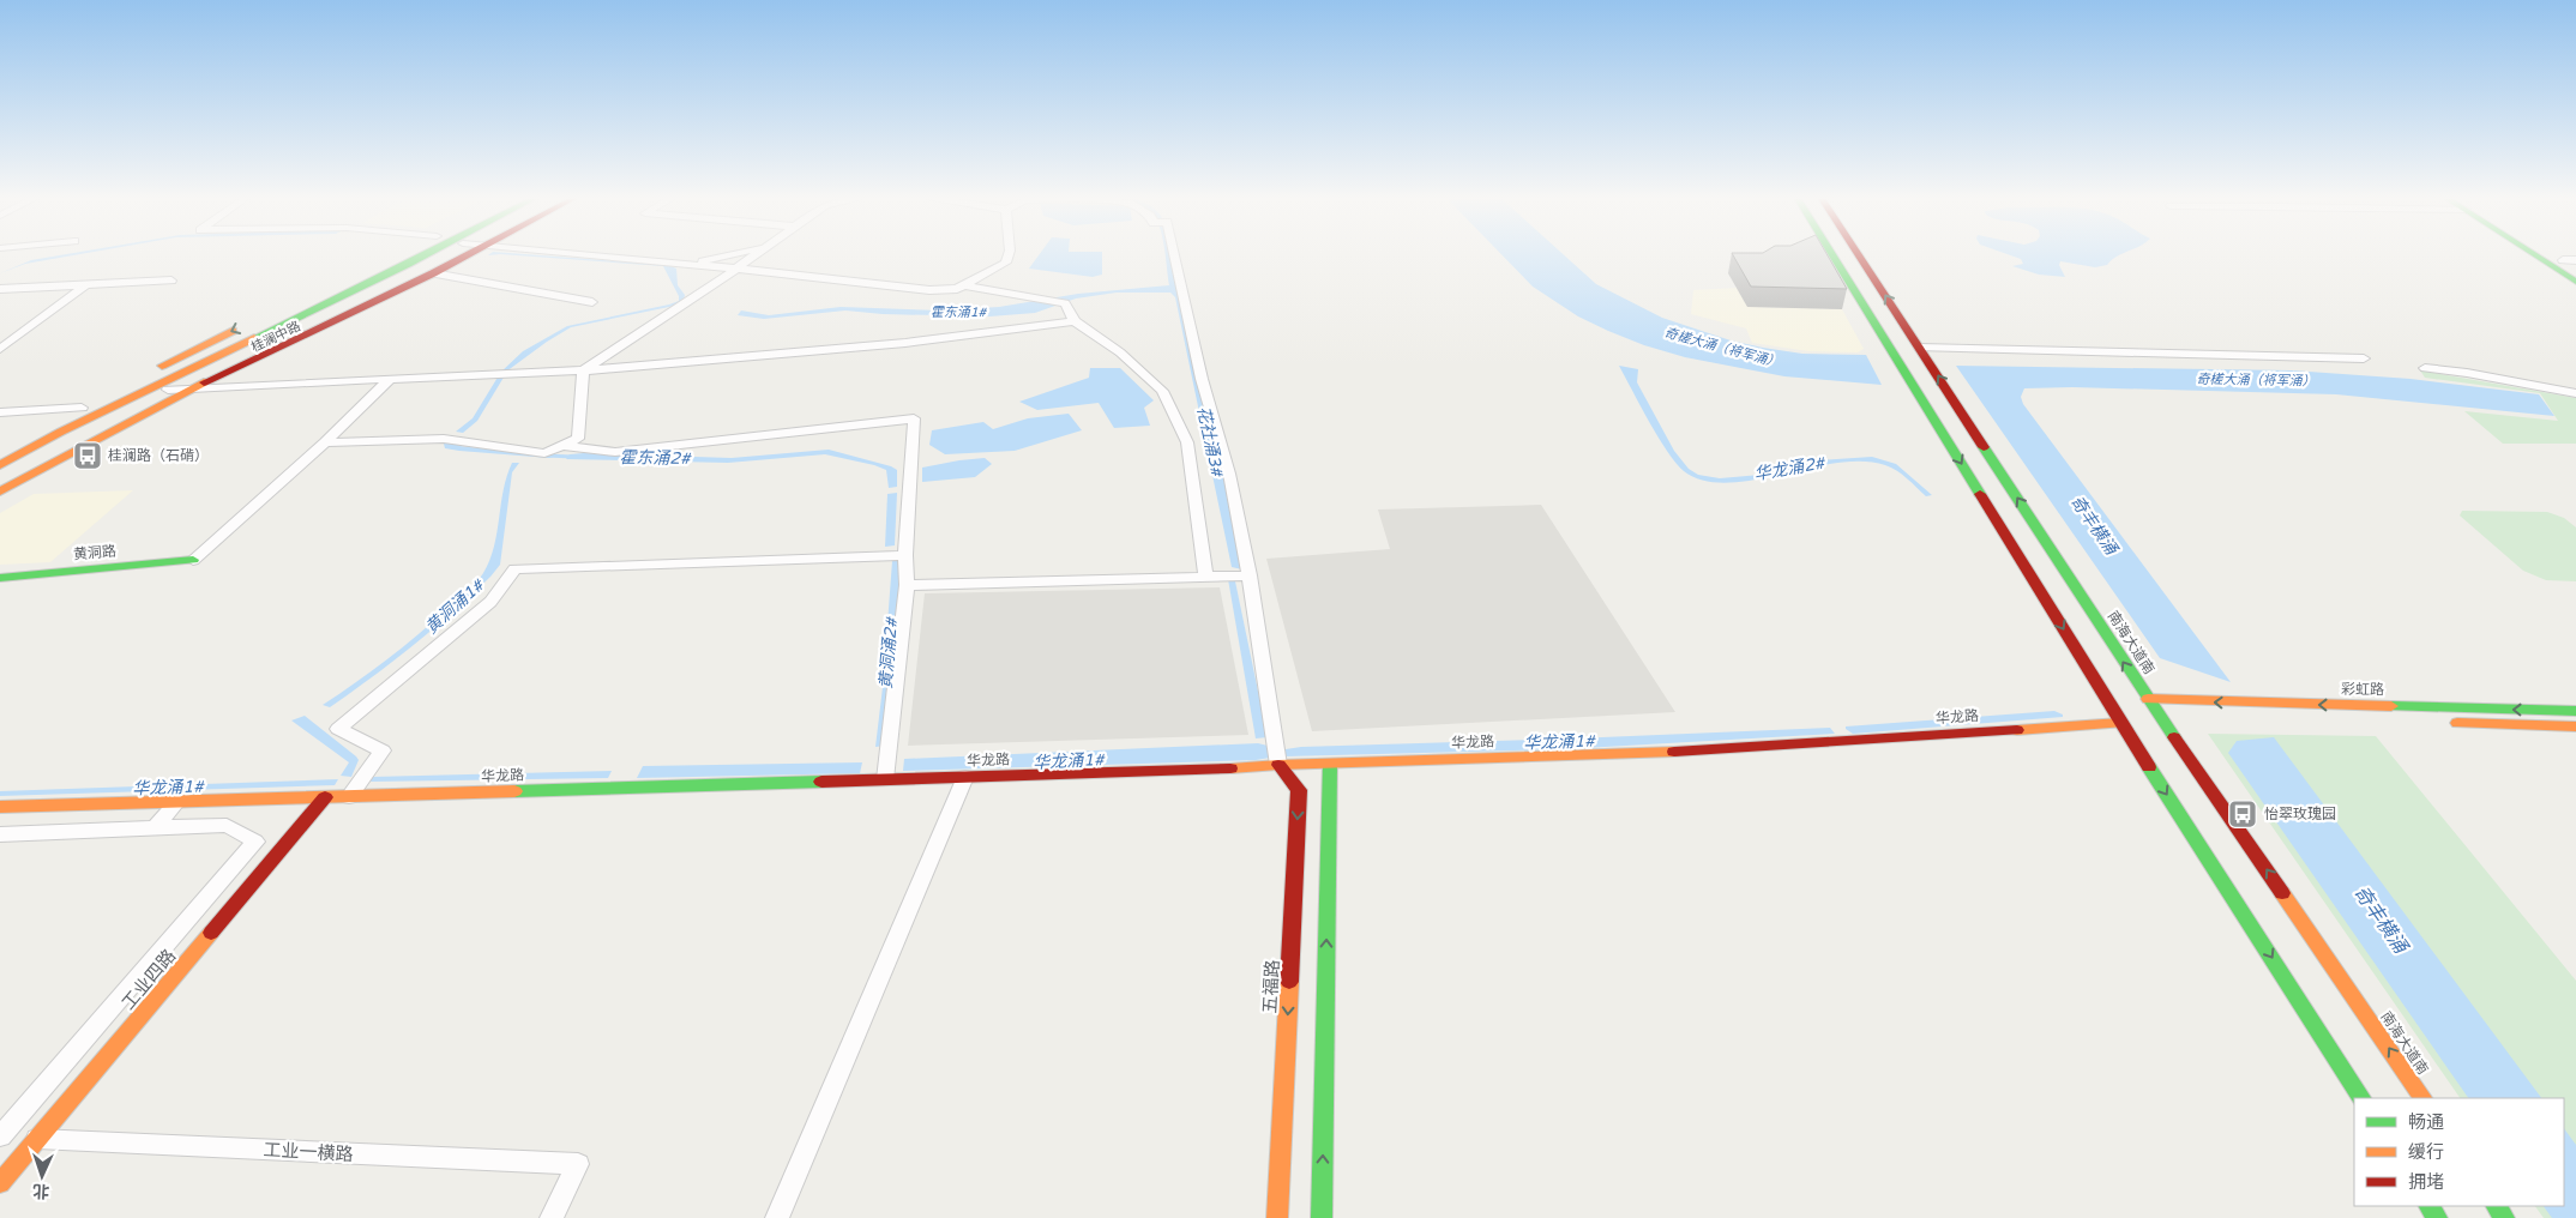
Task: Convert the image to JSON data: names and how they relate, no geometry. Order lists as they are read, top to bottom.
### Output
{
  "streets": {
    "main road": [
      "桂澜中路",
      "黄洞路",
      "南海大道南",
      "彩虹路",
      "华龙路",
      "工业四路",
      "五福路"
    ],
    "street": ["工业一横路"]
  },
  "crossings": [
    ["南海大道南", "彩虹路"],
    ["华龙路", "工业四路"],
    ["华龙路", "五福路"],
    ["工业四路", "工业一横路"]
  ],
  "water": [
    "霍东涌1#",
    "奇槎大涌（将军涌）",
    "花社涌3#",
    "霍东涌2#",
    "华龙涌2#",
    "奇丰横涌",
    "黄洞涌1#",
    "黄洞涌2#",
    "华龙涌1#"
  ],
  "places": {
    "bus stop": ["桂澜路（石𬒔）", "怡翠玫瑰园"]
  },
  "legend": ["畅通", "缓行", "拥堵"],
  "north": "bottom"
}
